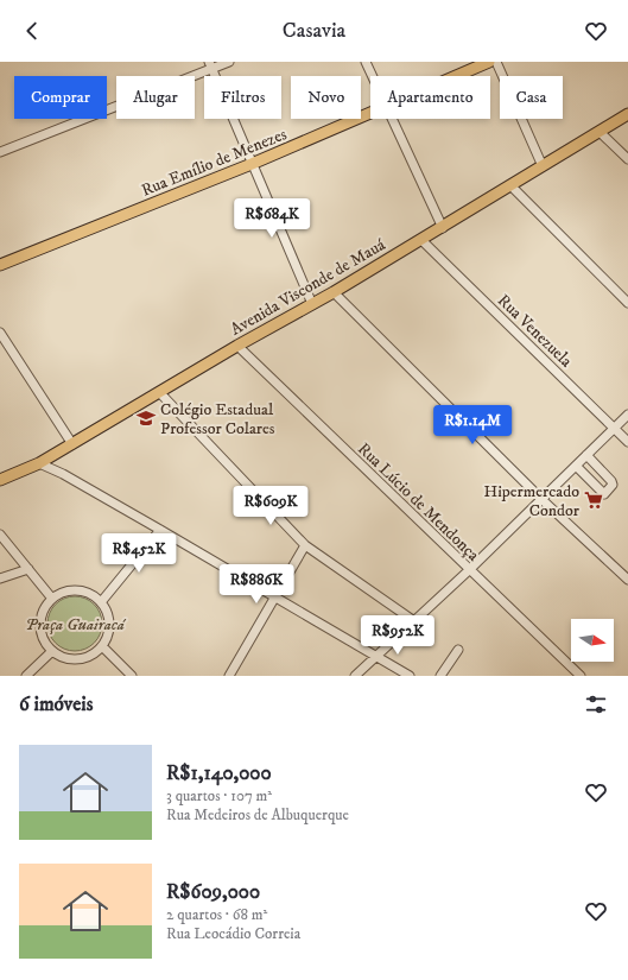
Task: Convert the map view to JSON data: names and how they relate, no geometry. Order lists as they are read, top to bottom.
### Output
{
  "streets": {
    "main road": ["Rua Emílio de Menezes", "Avenida Visconde de Mauá"],
    "street": ["Rua Venezuela", "Rua Lúcio de Mendonça"]
  },
  "crossings": [
    ["Avenida Visconde de Mauá", "Rua Venezuela"],
    ["Avenida Visconde de Mauá", "Rua Lúcio de Mendonça"]
  ],
  "parks": ["Praça Guairacá"],
  "places": {
    "school or university": ["Colégio Estadual Professor Colares"],
    "supermarket": ["Hipermercado Condor"]
  },
  "north": "right",
  "page": {
    "header": "Casavia",
    "chip": [
      "Comprar",
      "Alugar",
      "Filtros",
      "Novo",
      "Apartamento",
      "Casa"
    ],
    "price": [
      "R$684K",
      "R$1.14M",
      "R$609K",
      "R$452K",
      "R$886K",
      "R$952K"
    ],
    "heading": "6 imóveis",
    "list": [
      {
        "name": "R$1,140,000",
        "note": "3 quartos · 107 m² · Rua Medeiros de Albuquerque"
      },
      {
        "name": "R$609,000",
        "note": "2 quartos · 68 m² · Rua Leocádio Correia"
      }
    ]
  }
}
